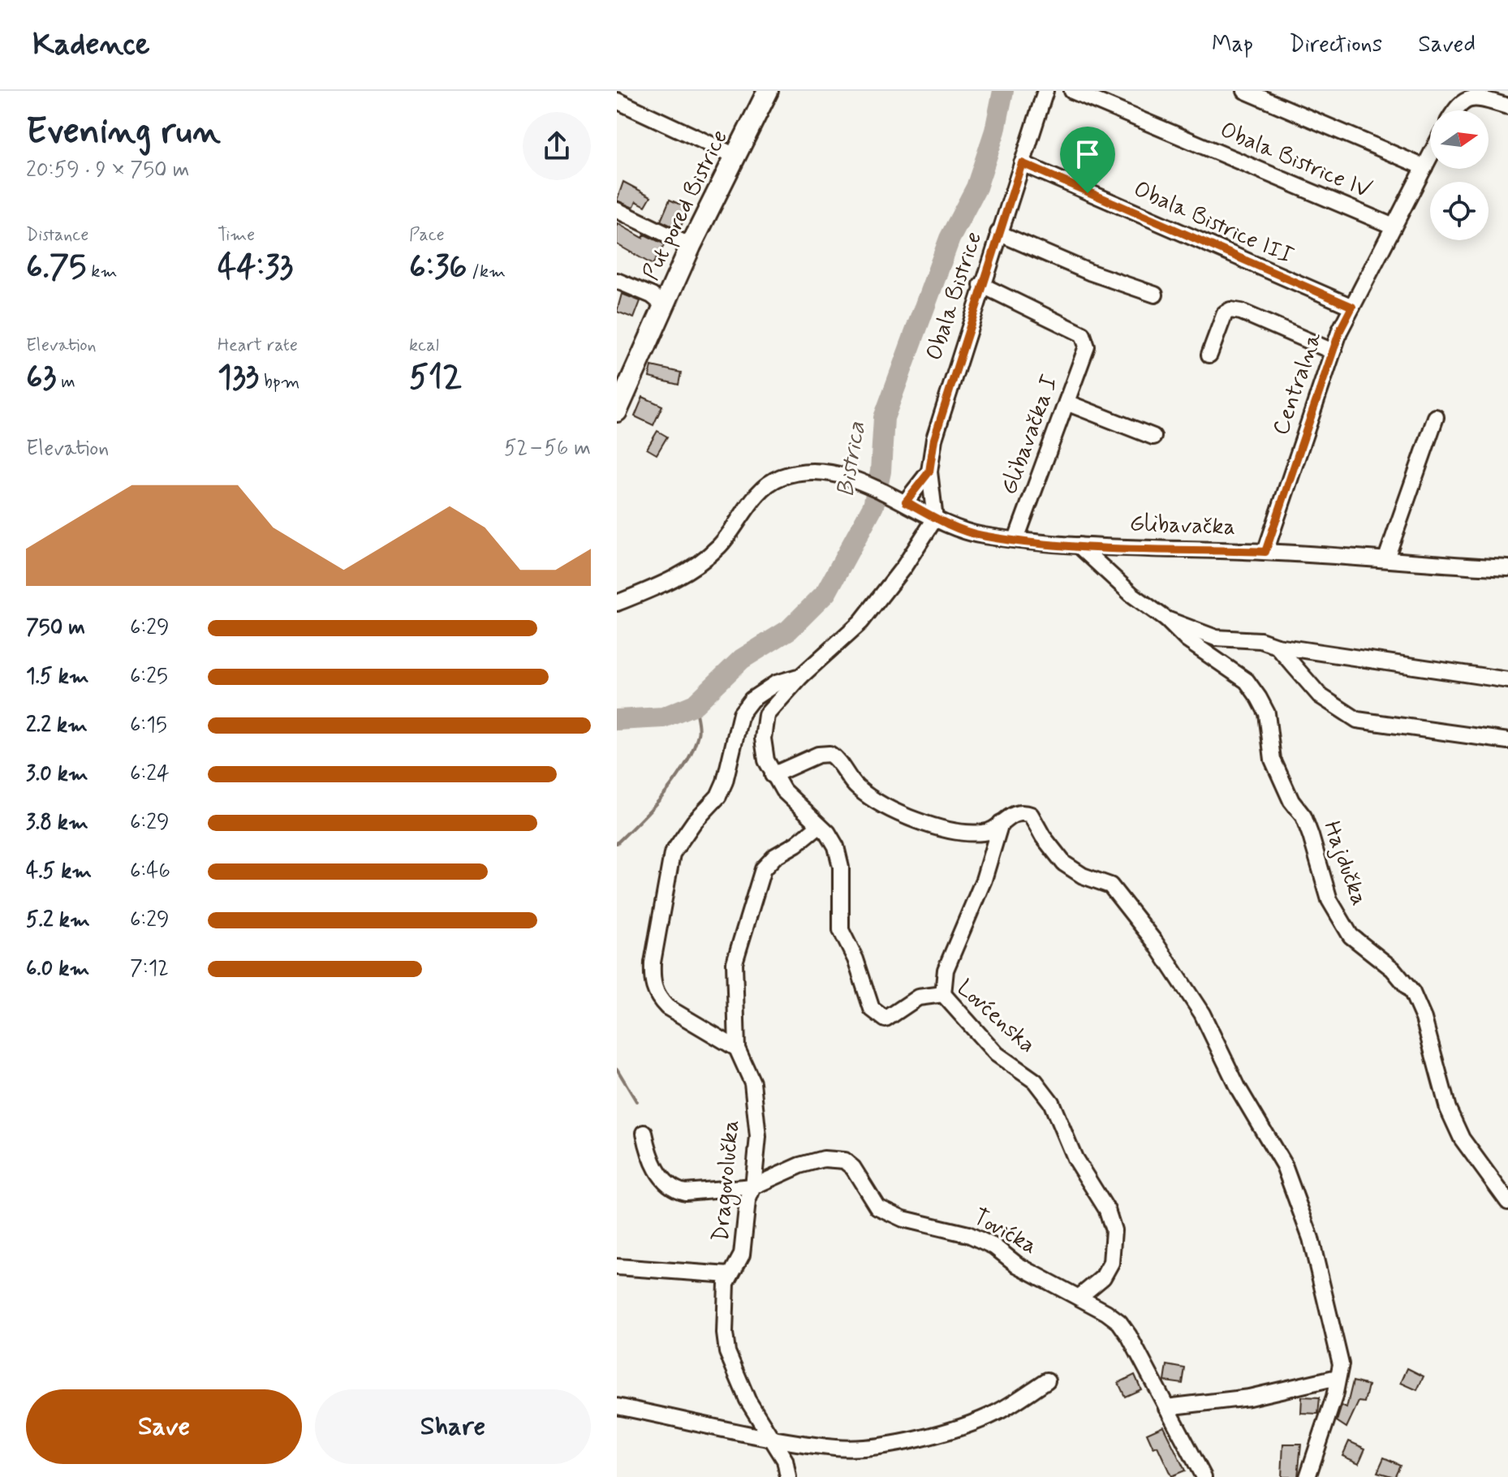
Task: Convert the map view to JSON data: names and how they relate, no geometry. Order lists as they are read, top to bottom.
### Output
{
  "streets": {
    "street": [
      "Obala Bistrice IV",
      "Put pored Bistrice",
      "Obala Bistrice III",
      "Obala Bistrice",
      "Centralna",
      "Glibavačka I",
      "Glibavačka",
      "Hajdučka",
      "Lovćenska",
      "Dragovolučka",
      "Tovićka"
    ]
  },
  "crossings": [
    ["Obala Bistrice IV", "Centralna"],
    ["Obala Bistrice III", "Obala Bistrice"],
    ["Obala Bistrice III", "Centralna"],
    ["Obala Bistrice", "Glibavačka I"],
    ["Obala Bistrice", "Glibavačka"],
    ["Centralna", "Glibavačka"],
    ["Glibavačka I", "Glibavačka"],
    ["Lovćenska", "Tovićka"],
    ["Dragovolučka", "Tovićka"]
  ],
  "water": ["Bistrica"],
  "north": "right",
  "page": {
    "header": "Kadence",
    "nav": ["Map", "Directions", "Saved"],
    "heading": ["Evening run", "20:59 · 9 × 750 m"],
    "stats": [
      ["Distance", "6.75 km"],
      ["Time", "44:33"],
      ["Pace", "6:36 /km"],
      ["Elevation", "63 m"],
      ["Heart rate", "133 bpm"],
      ["kcal", "512"]
    ],
    "chart": ["Elevation", "52–56 m"],
    "list": [
      {
        "name": "750 m",
        "note": "6:29"
      },
      {
        "name": "1.5 km",
        "note": "6:25"
      },
      {
        "name": "2.2 km",
        "note": "6:15"
      },
      {
        "name": "3.0 km",
        "note": "6:24"
      },
      {
        "name": "3.8 km",
        "note": "6:29"
      },
      {
        "name": "4.5 km",
        "note": "6:46"
      },
      {
        "name": "5.2 km",
        "note": "6:29"
      },
      {
        "name": "6.0 km",
        "note": "7:12"
      }
    ],
    "buttons": ["Save", "Share"]
  }
}
